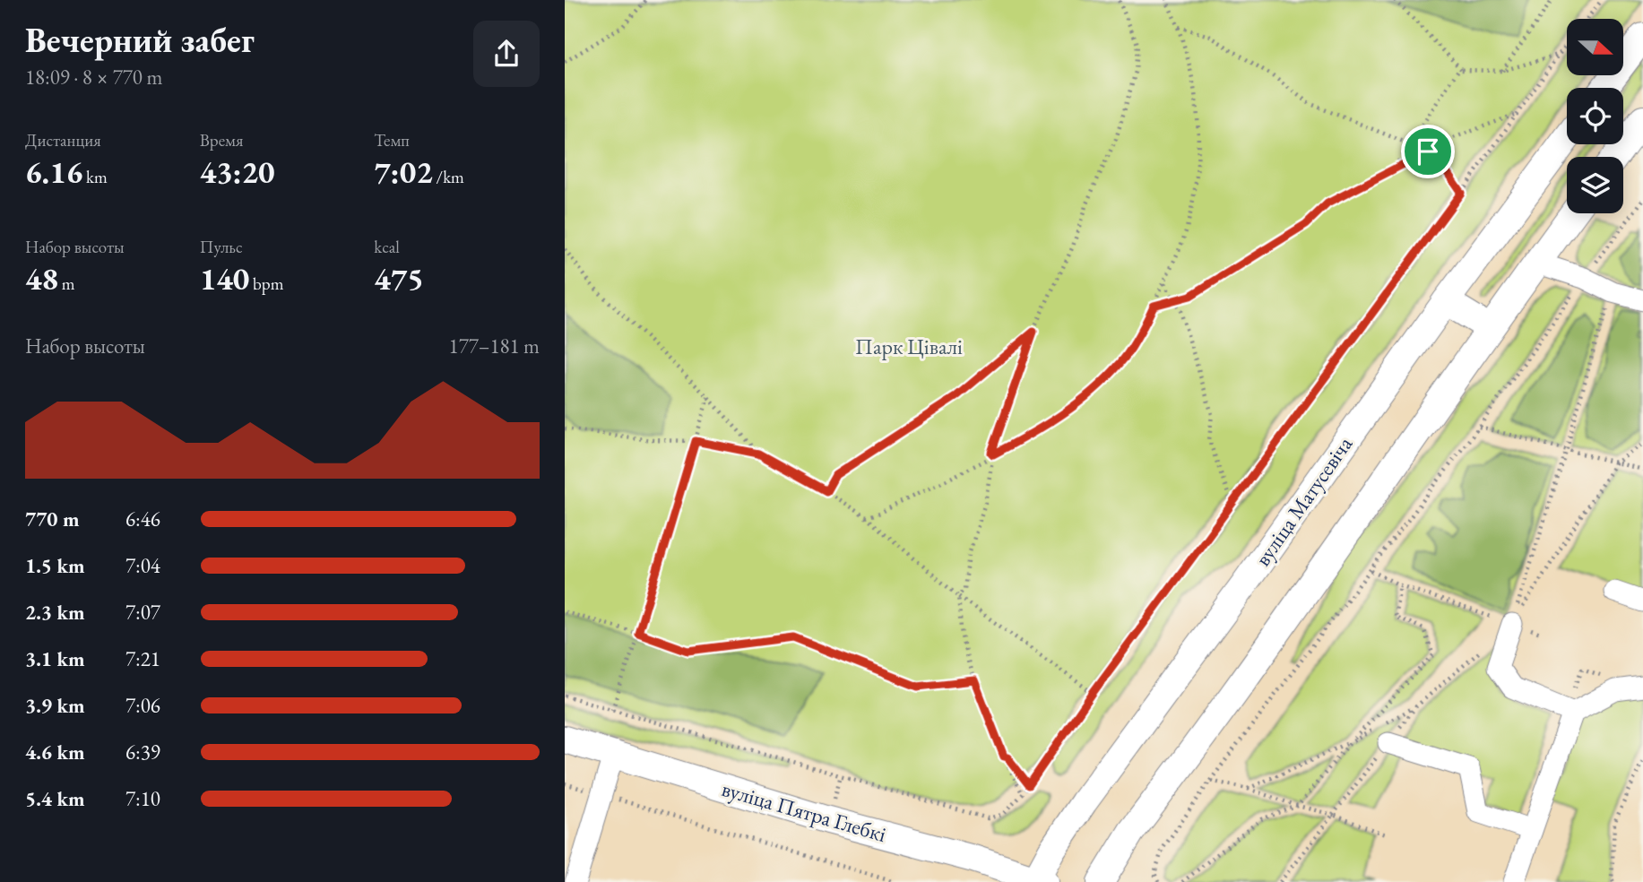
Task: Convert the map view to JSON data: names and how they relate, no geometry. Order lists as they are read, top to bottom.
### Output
{
  "streets": {
    "main road": ["вуліца Матусевіча", "вуліца Пятра Глебкі"]
  },
  "crossings": [
    ["вуліца Матусевіча", "вуліца Пятра Глебкі"]
  ],
  "parks": ["Парк Цівалі"],
  "north": "right",
  "page": {
    "heading": ["Вечерний забег", "18:09 · 8 × 770 m"],
    "stats": [
      ["Дистанция", "6.16 km"],
      ["Время", "43:20"],
      ["Темп", "7:02 /km"],
      ["Набор высоты", "48 m"],
      ["Пульс", "140 bpm"],
      ["kcal", "475"]
    ],
    "chart": ["Набор высоты", "177–181 m"],
    "list": [
      {
        "name": "770 m",
        "note": "6:46"
      },
      {
        "name": "1.5 km",
        "note": "7:04"
      },
      {
        "name": "2.3 km",
        "note": "7:07"
      },
      {
        "name": "3.1 km",
        "note": "7:21"
      },
      {
        "name": "3.9 km",
        "note": "7:06"
      },
      {
        "name": "4.6 km",
        "note": "6:39"
      },
      {
        "name": "5.4 km",
        "note": "7:10"
      }
    ]
  }
}
